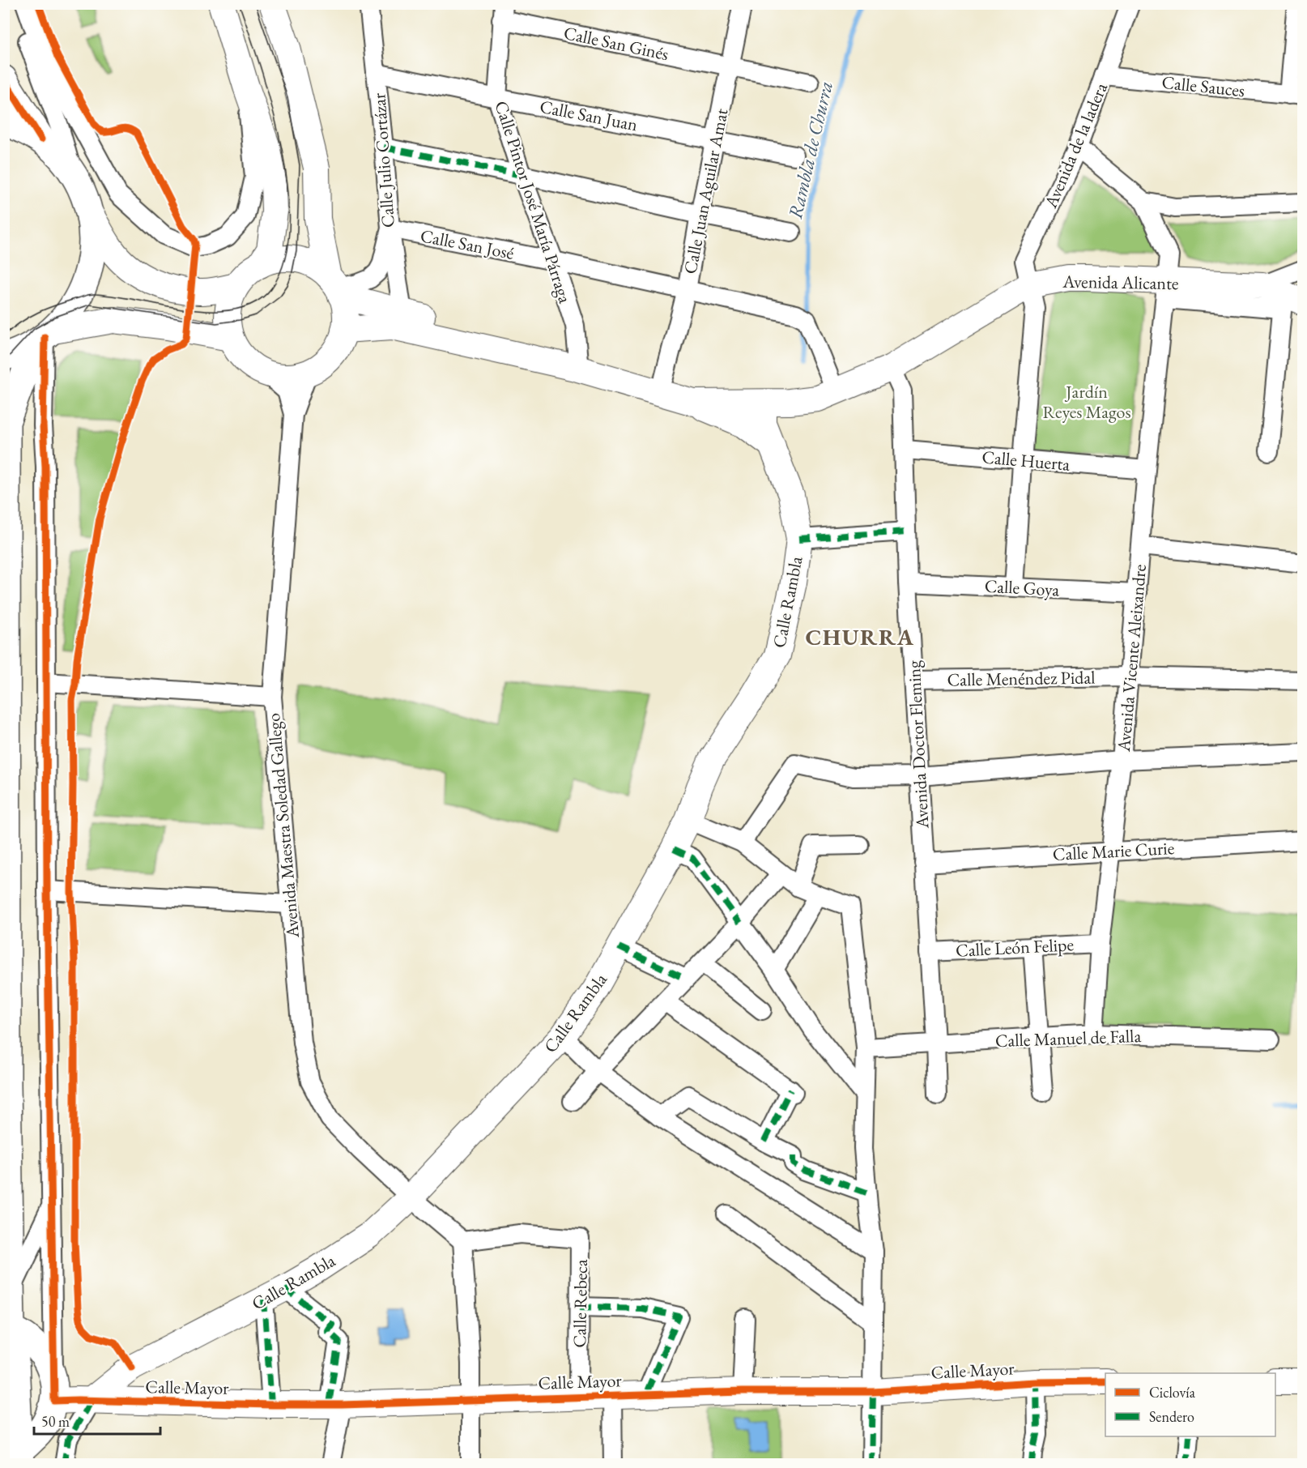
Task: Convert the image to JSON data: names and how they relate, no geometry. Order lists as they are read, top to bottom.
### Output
{
  "streets": {
    "street": [
      "Calle San Ginés",
      "Calle Sauces",
      "Calle San Juan",
      "Avenida de la ladera",
      "Calle Julio Cortázar",
      "Calle Juan Aguilar Amat",
      "Calle Pintor José María Párraga",
      "Calle San José",
      "Avenida Alicante",
      "Calle Huerta",
      "Calle Goya",
      "Calle Rambla",
      "Avenida Vicente Aleixandre",
      "Calle Menéndez Pidal",
      "Avenida Doctor Fleming",
      "Avenida Maestra Soledad Gallego",
      "Calle Marie Curie",
      "Calle León Felipe",
      "Calle Manuel de Falla",
      "Calle Rebeca",
      "Calle Mayor"
    ]
  },
  "crossings": [
    ["Calle San Ginés", "Calle Juan Aguilar Amat"],
    ["Calle San Ginés", "Calle Pintor José María Párraga"],
    ["Calle Sauces", "Avenida de la ladera"],
    ["Calle San Juan", "Calle Julio Cortázar"],
    ["Calle San Juan", "Calle Juan Aguilar Amat"],
    ["Calle San Juan", "Calle Pintor José María Párraga"],
    ["Avenida de la ladera", "Avenida Alicante"],
    ["Avenida de la ladera", "Calle Huerta"],
    ["Avenida de la ladera", "Calle Goya"],
    ["Calle Julio Cortázar", "Calle San José"],
    ["Calle Julio Cortázar", "Avenida Maestra Soledad Gallego"],
    ["Calle Juan Aguilar Amat", "Calle San José"],
    ["Calle Pintor José María Párraga", "Calle San José"],
    ["Calle San José", "Avenida Alicante"],
    ["Avenida Alicante", "Calle Rambla"],
    ["Avenida Alicante", "Avenida Vicente Aleixandre"],
    ["Avenida Alicante", "Avenida Doctor Fleming"],
    ["Calle Huerta", "Avenida Vicente Aleixandre"],
    ["Calle Huerta", "Avenida Doctor Fleming"],
    ["Calle Goya", "Avenida Vicente Aleixandre"],
    ["Calle Goya", "Avenida Doctor Fleming"],
    ["Calle Rambla", "Avenida Maestra Soledad Gallego"],
    ["Calle Rambla", "Calle Mayor"],
    ["Avenida Vicente Aleixandre", "Calle Menéndez Pidal"],
    ["Avenida Vicente Aleixandre", "Calle Marie Curie"],
    ["Avenida Vicente Aleixandre", "Calle León Felipe"],
    ["Avenida Vicente Aleixandre", "Calle Manuel de Falla"],
    ["Calle Menéndez Pidal", "Avenida Doctor Fleming"],
    ["Avenida Doctor Fleming", "Calle Marie Curie"],
    ["Avenida Doctor Fleming", "Calle León Felipe"],
    ["Avenida Doctor Fleming", "Calle Manuel de Falla"],
    ["Avenida Maestra Soledad Gallego", "Calle Rebeca"],
    ["Calle Rebeca", "Calle Mayor"]
  ],
  "districts": ["CHURRA"],
  "water": ["Rambla de Churra"],
  "parks": ["Jardín Reyes Magos"],
  "legend": ["Ciclovía", "Sendero"],
  "scale_bar": "50 m"
}
